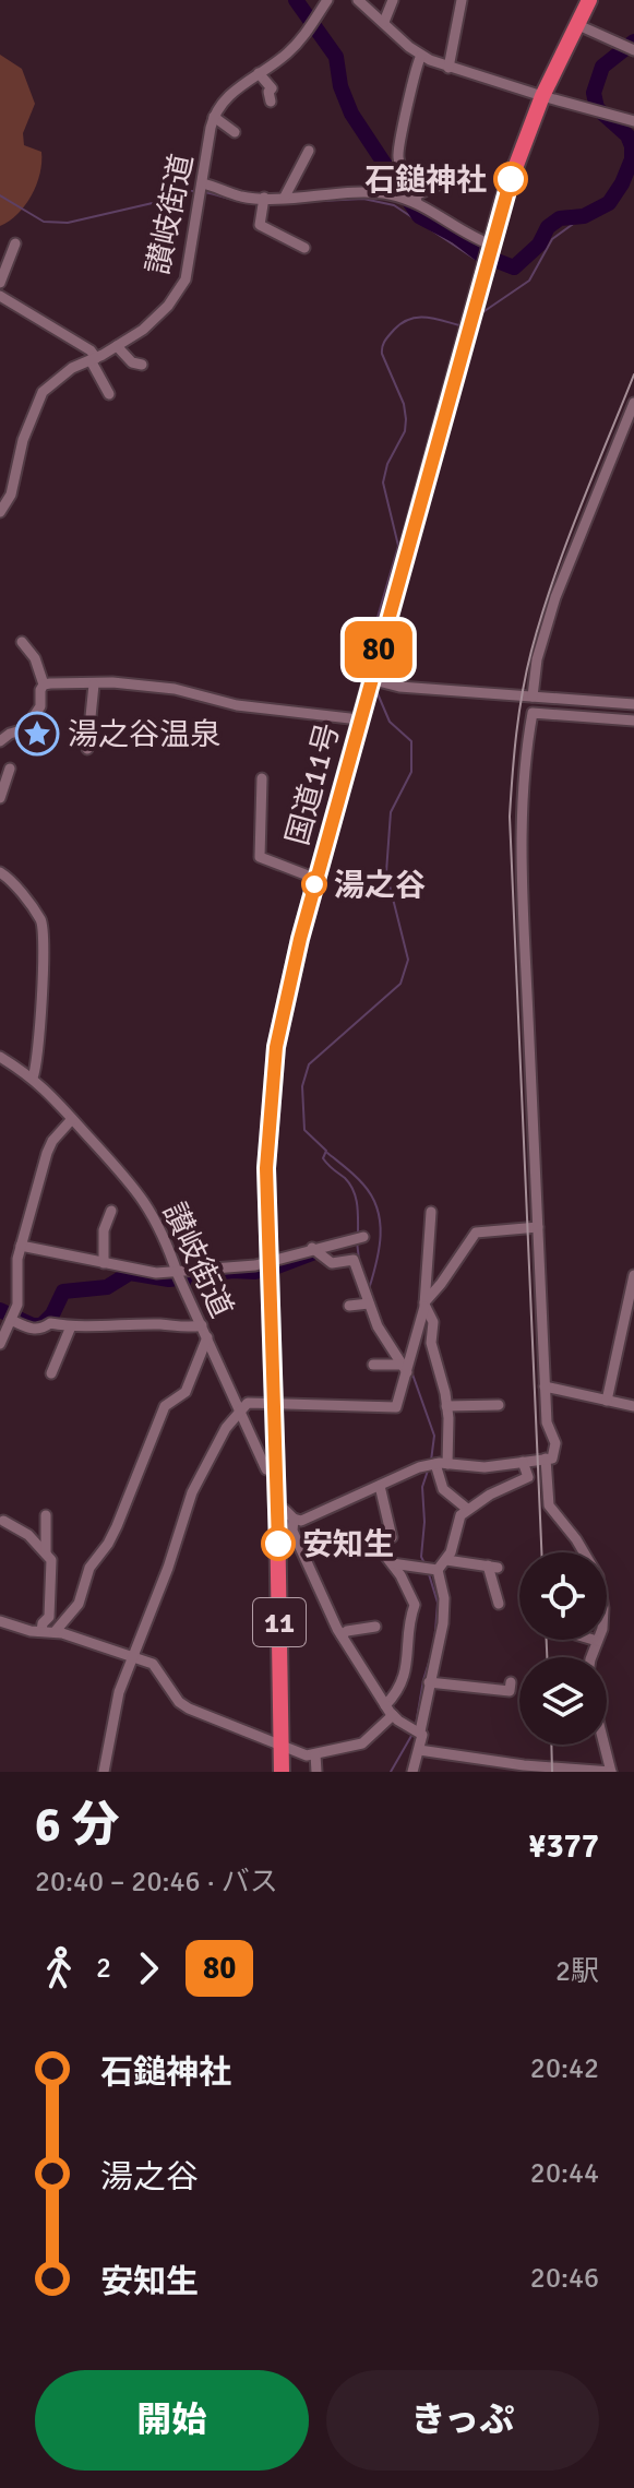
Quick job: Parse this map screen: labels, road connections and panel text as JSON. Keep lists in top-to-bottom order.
{
  "streets": {
    "highway": ["国道11号", "11"],
    "street": ["讃岐街道"]
  },
  "crossings": [
    ["讃岐街道", "国道11号"]
  ],
  "places": {
    "other": ["石鎚神社", "湯之谷", "安知生"],
    "place": ["湯之谷温泉"]
  },
  "lines": ["bus line 80"],
  "page": {
    "on_map": "80",
    "heading": ["6 分", "20:40 – 20:46 · バス", "¥377"],
    "legs": ["2", "80", "2駅"],
    "list": [
      {
        "name": "石鎚神社",
        "value": "20:42"
      },
      {
        "name": "湯之谷",
        "value": "20:44"
      },
      {
        "name": "安知生",
        "value": "20:46"
      }
    ],
    "buttons": ["開始", "きっぷ"]
  }
}
